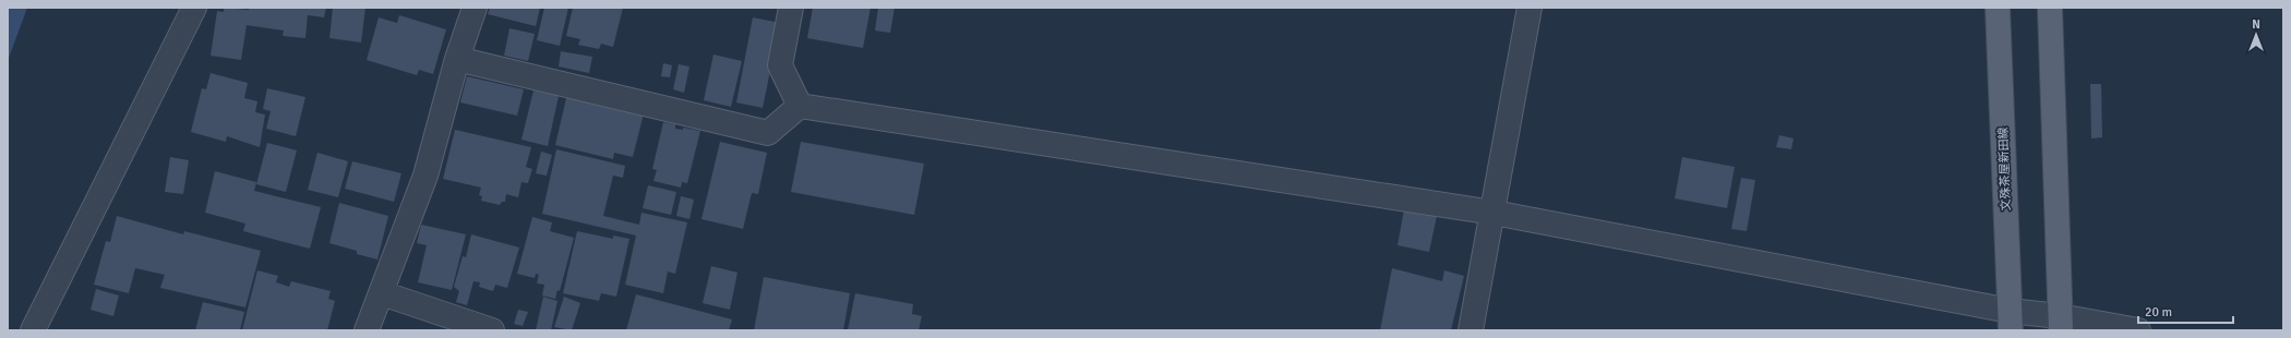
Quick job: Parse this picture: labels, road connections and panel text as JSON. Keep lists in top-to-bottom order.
{
  "streets": {
    "main road": ["文殊茶屋新田線"]
  },
  "scale_bar": "20 m",
  "north": "top"
}
